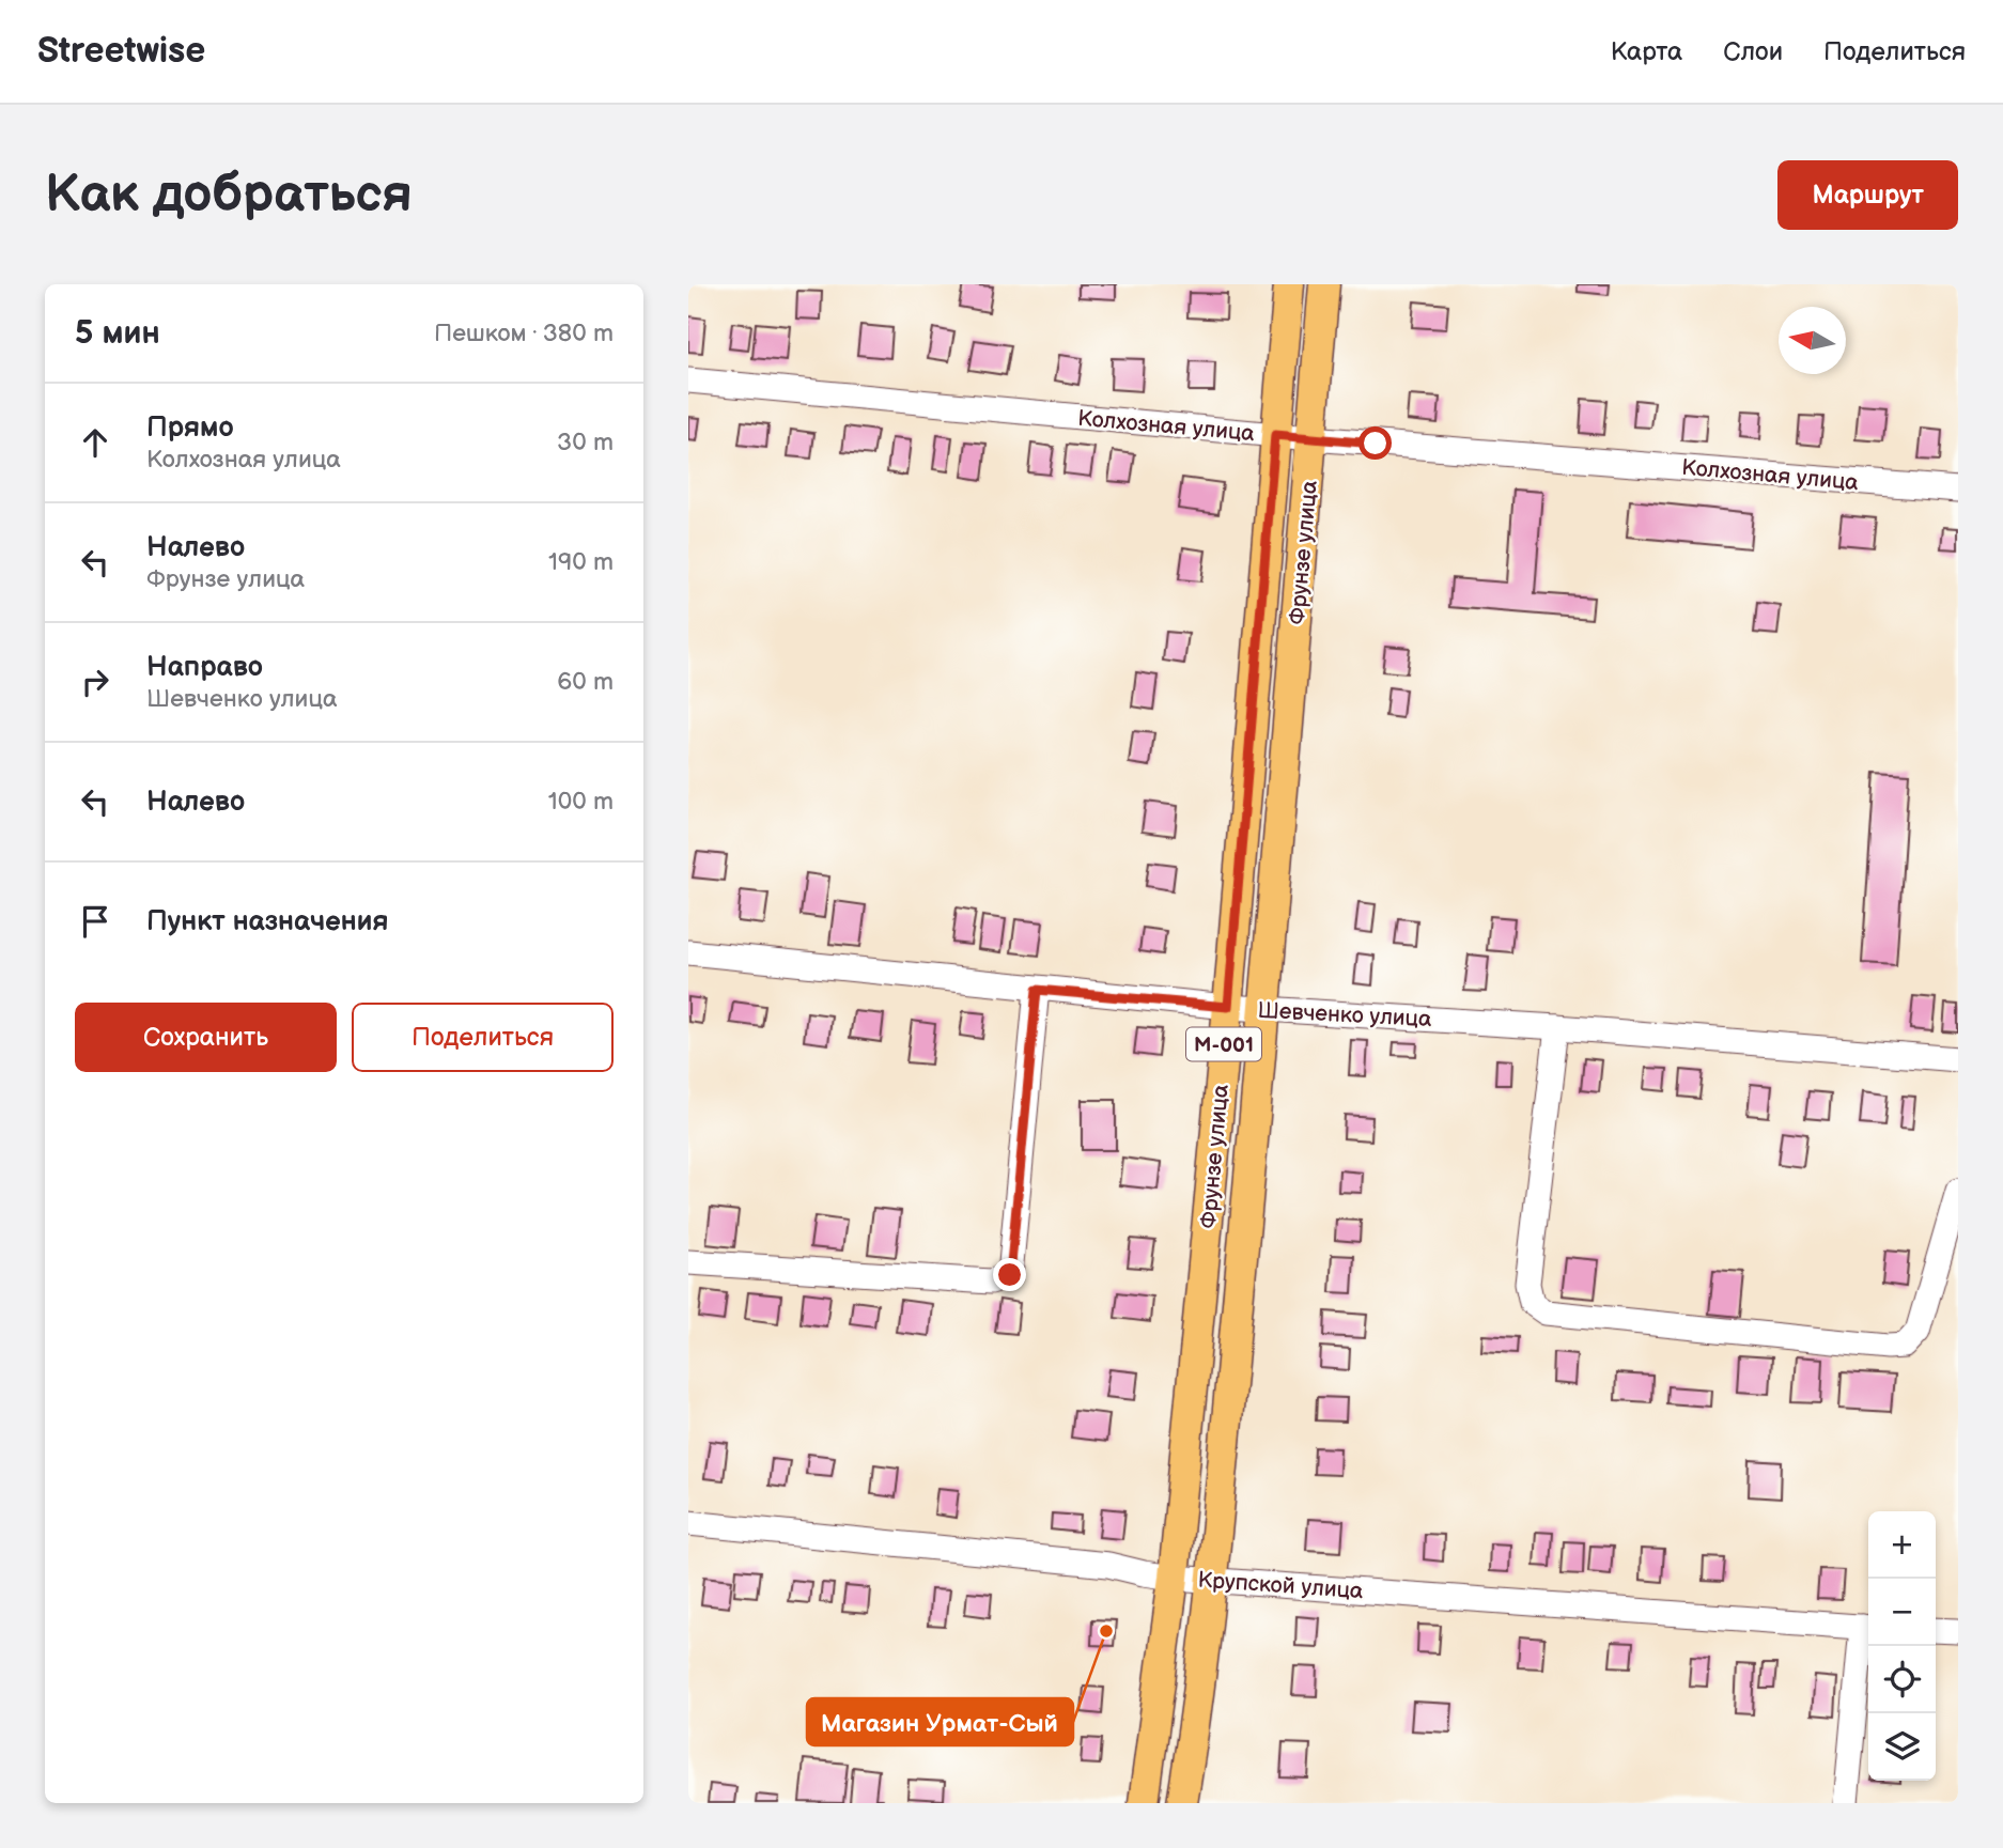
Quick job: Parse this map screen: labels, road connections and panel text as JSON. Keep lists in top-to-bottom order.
{
  "streets": {
    "main road": ["Фрунзе улица", "M-001"],
    "street": ["Колхозная улица", "Шевченко улица", "Крупской улица"]
  },
  "crossings": [
    ["Колхозная улица", "Фрунзе улица"],
    ["Фрунзе улица", "Шевченко улица"],
    ["Фрунзе улица", "Крупской улица"]
  ],
  "places": ["Магазин Урмат-Сый"],
  "north": "left",
  "page": {
    "header": "Streetwise",
    "nav": ["Карта", "Слои", "Поделиться"],
    "buttons": [
      "Маршрут",
      ["Сохранить", "Поделиться"]
    ],
    "title": "Как добраться",
    "heading": ["5 мин", "Пешком · 380 m"],
    "list": [
      ["Прямо", "Колхозная улица", "30 m"],
      ["Налево", "Фрунзе улица", "190 m"],
      ["Направо", "Шевченко улица", "60 m"],
      ["Налево", "100 m"],
      "Пункт назначения"
    ],
    "map_buttons": ["+", "−"]
  }
}
